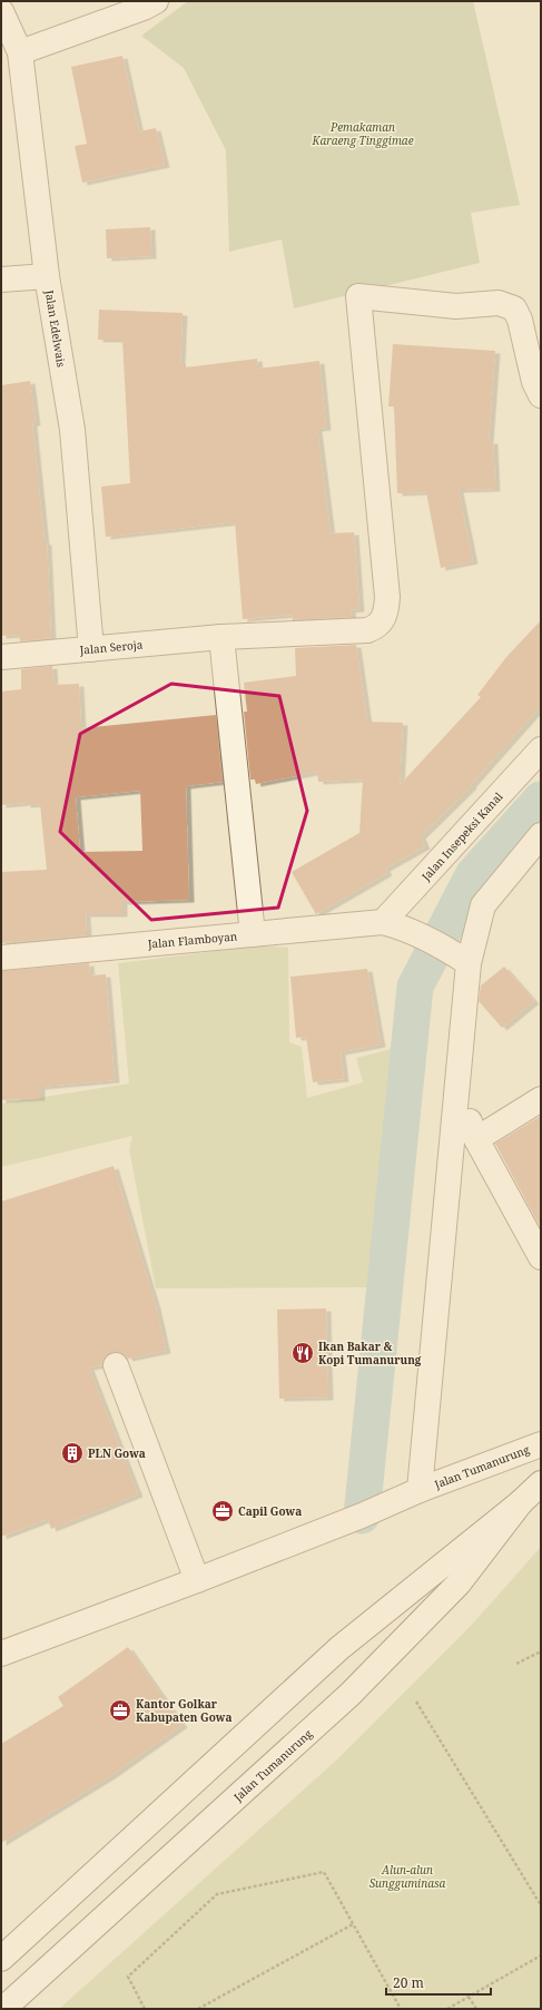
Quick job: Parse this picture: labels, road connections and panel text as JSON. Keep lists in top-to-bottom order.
{
  "streets": {
    "street": [
      "Jalan Edelwais",
      "Jalan Seroja",
      "Jalan Insepeksi Kanal",
      "Jalan Flamboyan",
      "Jalan Tumanurung"
    ]
  },
  "crossings": [
    ["Jalan Edelwais", "Jalan Seroja"],
    ["Jalan Insepeksi Kanal", "Jalan Flamboyan"]
  ],
  "parks": ["Pemakaman Karaeng Tinggimae", "Alun-alun Sungguminasa"],
  "places": {
    "restaurant": ["Ikan Bakar & Kopi Tumanurung"],
    "building": ["PLN Gowa"],
    "office": ["Capil Gowa", "Kantor Golkar Kabupaten Gowa"]
  },
  "scale_bar": "20 m"
}
